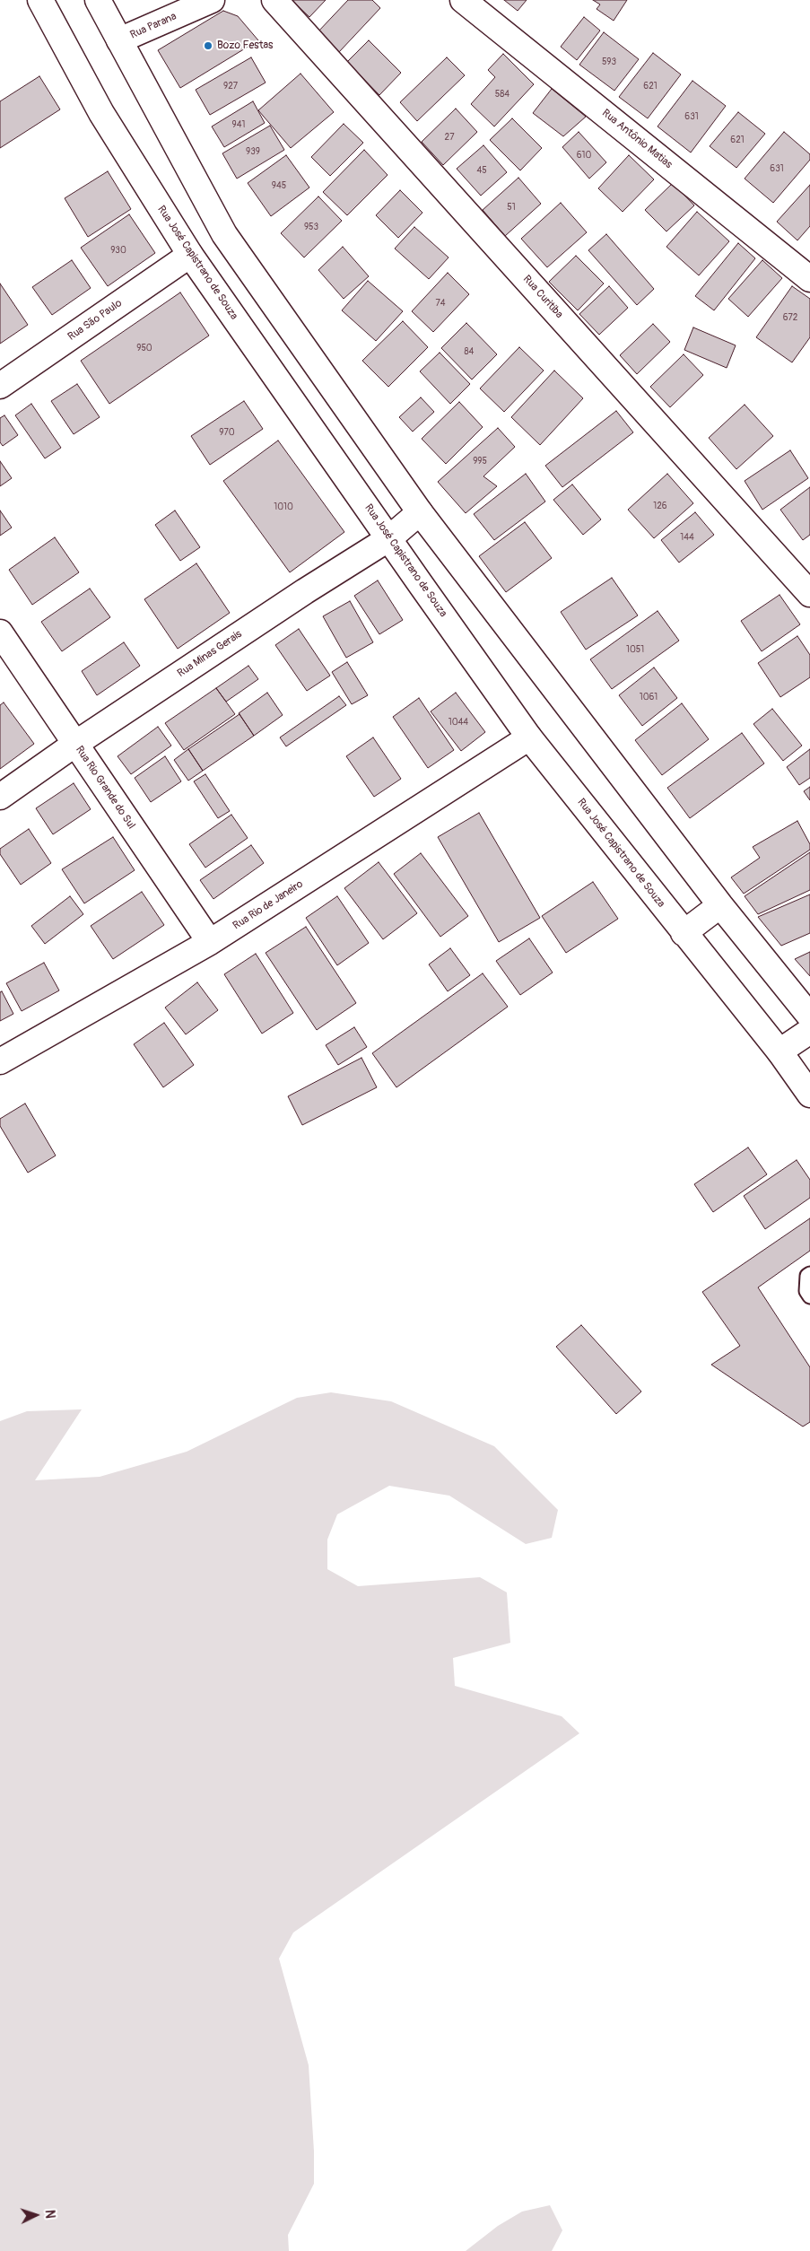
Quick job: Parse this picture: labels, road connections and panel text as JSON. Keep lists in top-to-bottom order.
{
  "streets": {
    "street": [
      "Rua Parana",
      "Rua Antônio Matias",
      "Rua José Capistrano de Souza",
      "Rua Curitiba",
      "Rua São Paulo",
      "Rua Minas Gerais",
      "Rua Rio Grande do Sul",
      "Rua Rio de Janeiro"
    ]
  },
  "crossings": [
    ["Rua José Capistrano de Souza", "Rua São Paulo"],
    ["Rua José Capistrano de Souza", "Rua Minas Gerais"],
    ["Rua José Capistrano de Souza", "Rua Rio de Janeiro"],
    ["Rua Minas Gerais", "Rua Rio Grande do Sul"],
    ["Rua Rio Grande do Sul", "Rua Rio de Janeiro"]
  ],
  "places": ["Bozo Festas"],
  "house_numbers": [
    "593",
    "927",
    "621",
    "584",
    "631",
    "941",
    "27",
    "621",
    "939",
    "610",
    "631",
    "45",
    "945",
    "51",
    "953",
    "930",
    "74",
    "672",
    "950",
    "84",
    "970",
    "995",
    "126",
    "1010",
    "144",
    "1051",
    "1061",
    "1044"
  ],
  "north": "right"
}
